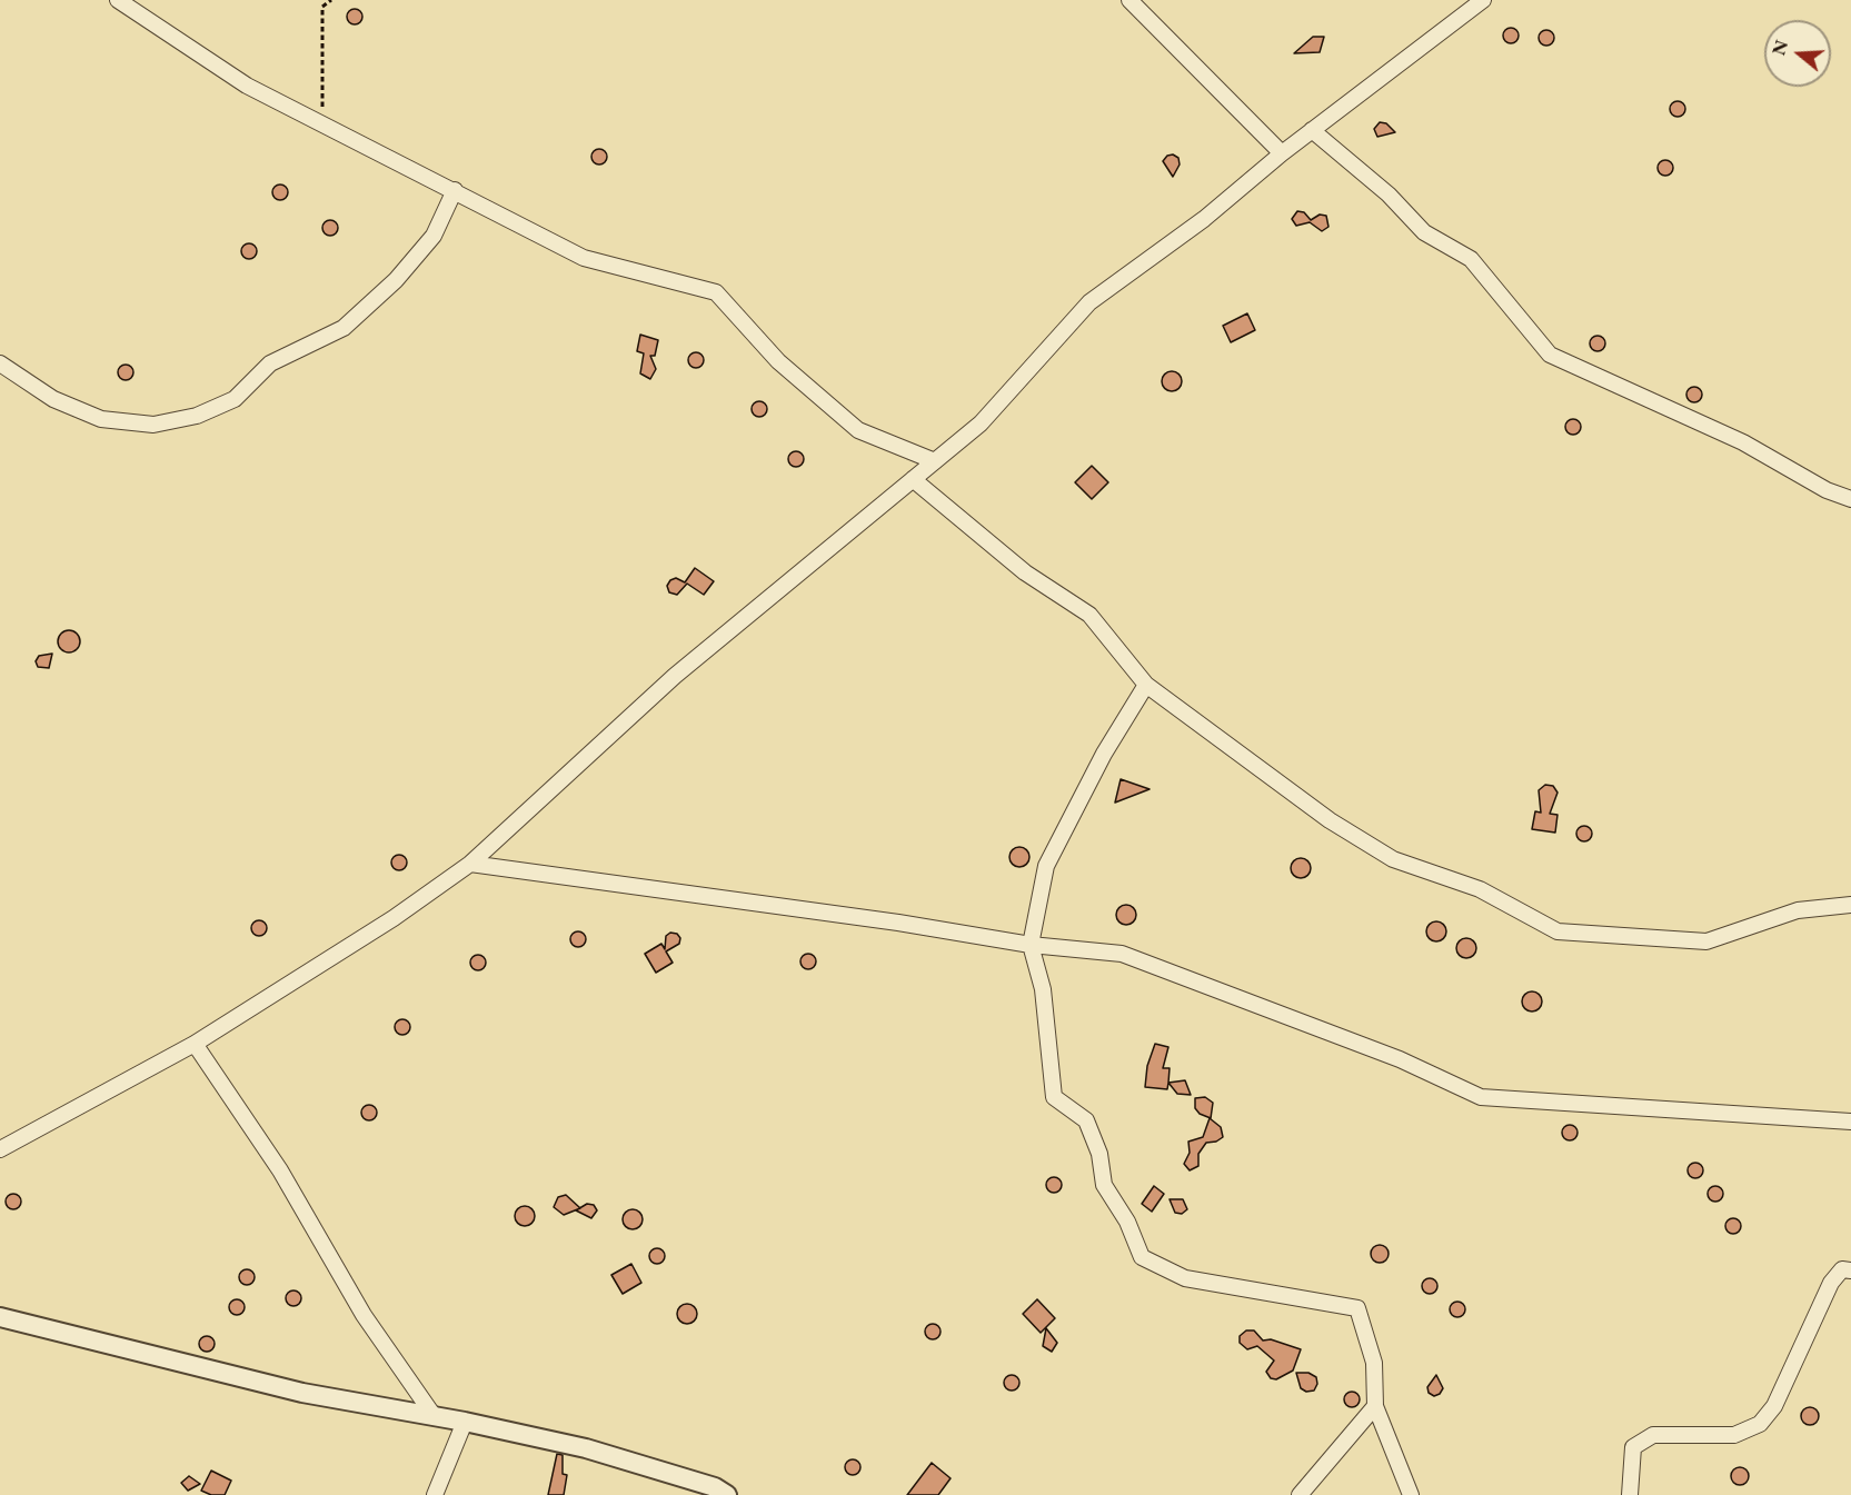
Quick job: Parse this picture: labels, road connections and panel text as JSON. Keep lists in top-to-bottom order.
{
  "north": "left"
}
